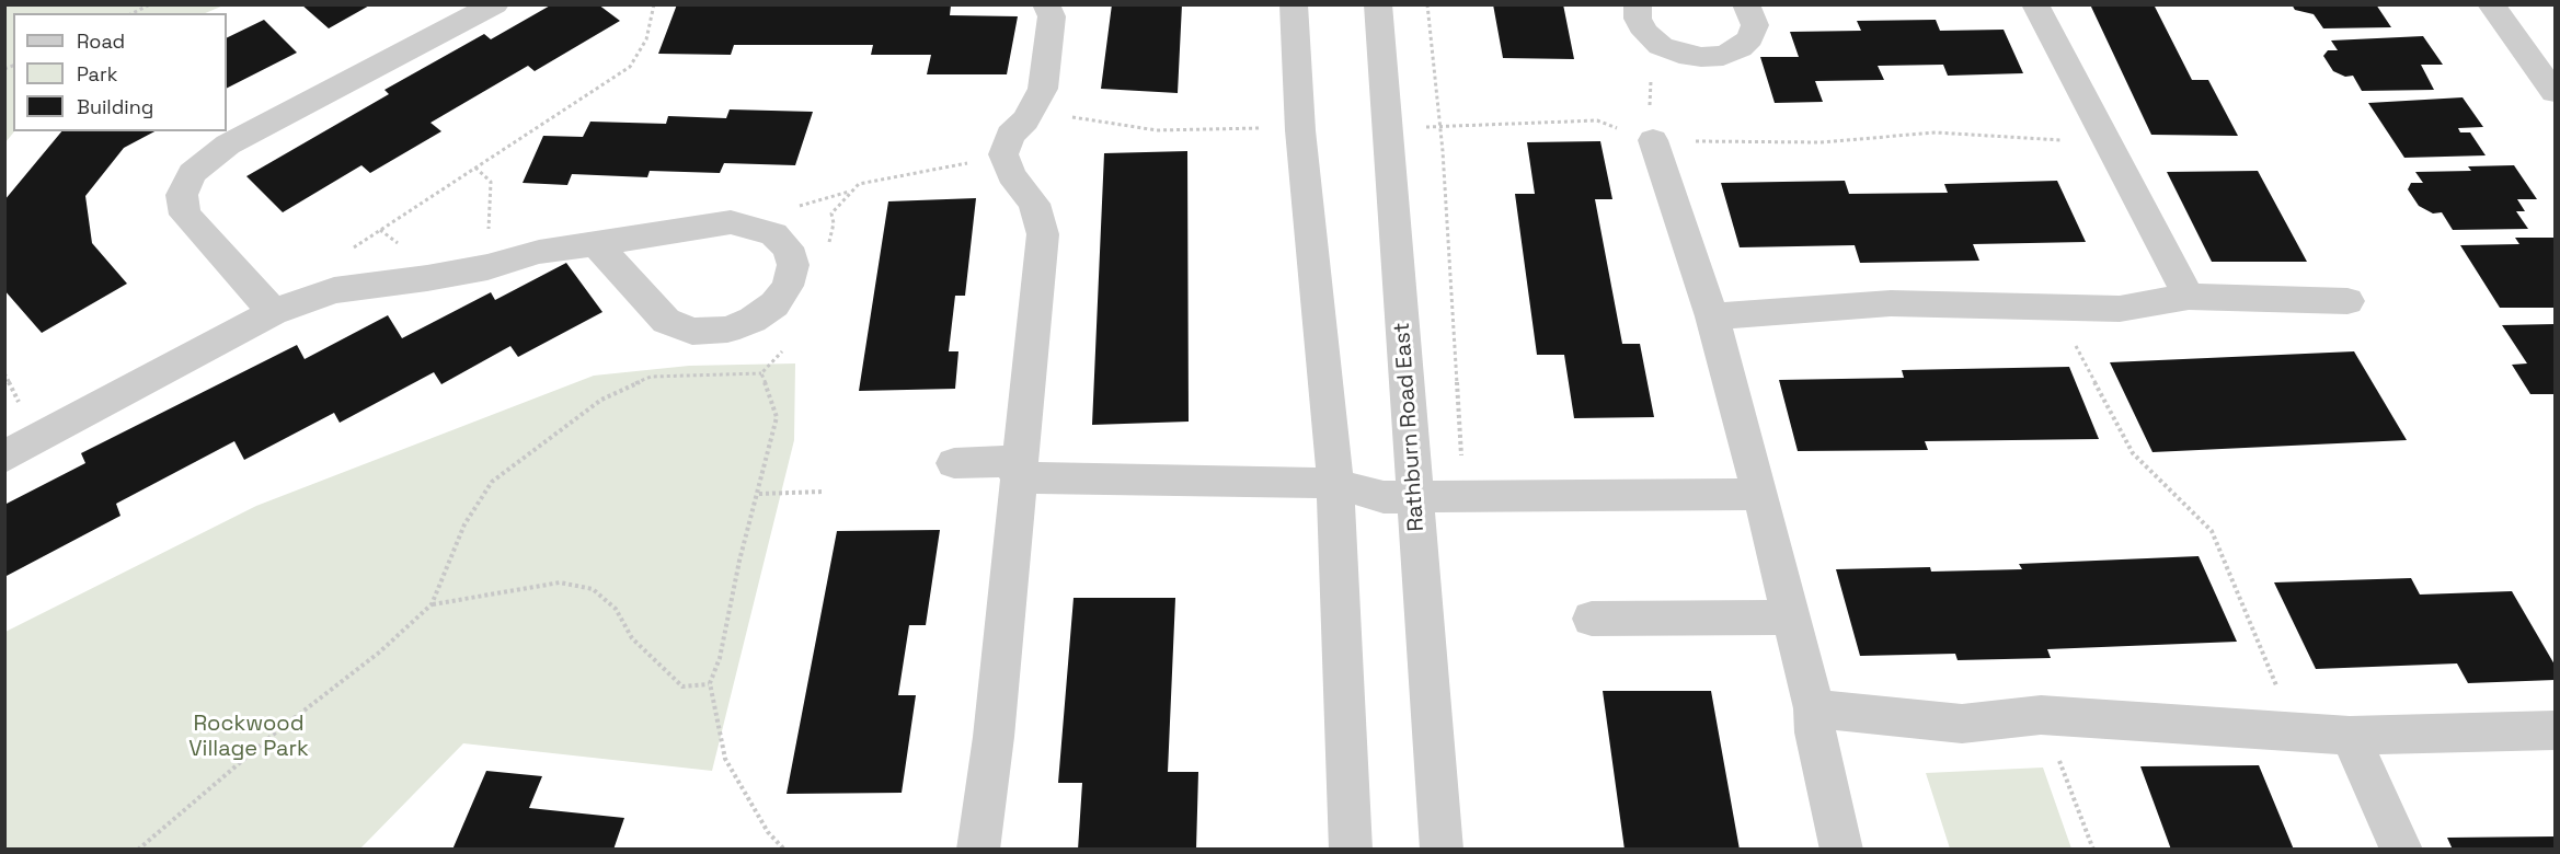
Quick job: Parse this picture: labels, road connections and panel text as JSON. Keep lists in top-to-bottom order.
{
  "streets": {
    "street": ["Rathburn Road East"]
  },
  "parks": ["Rockwood Village Park"],
  "legend": ["Road", "Park", "Building"]
}
